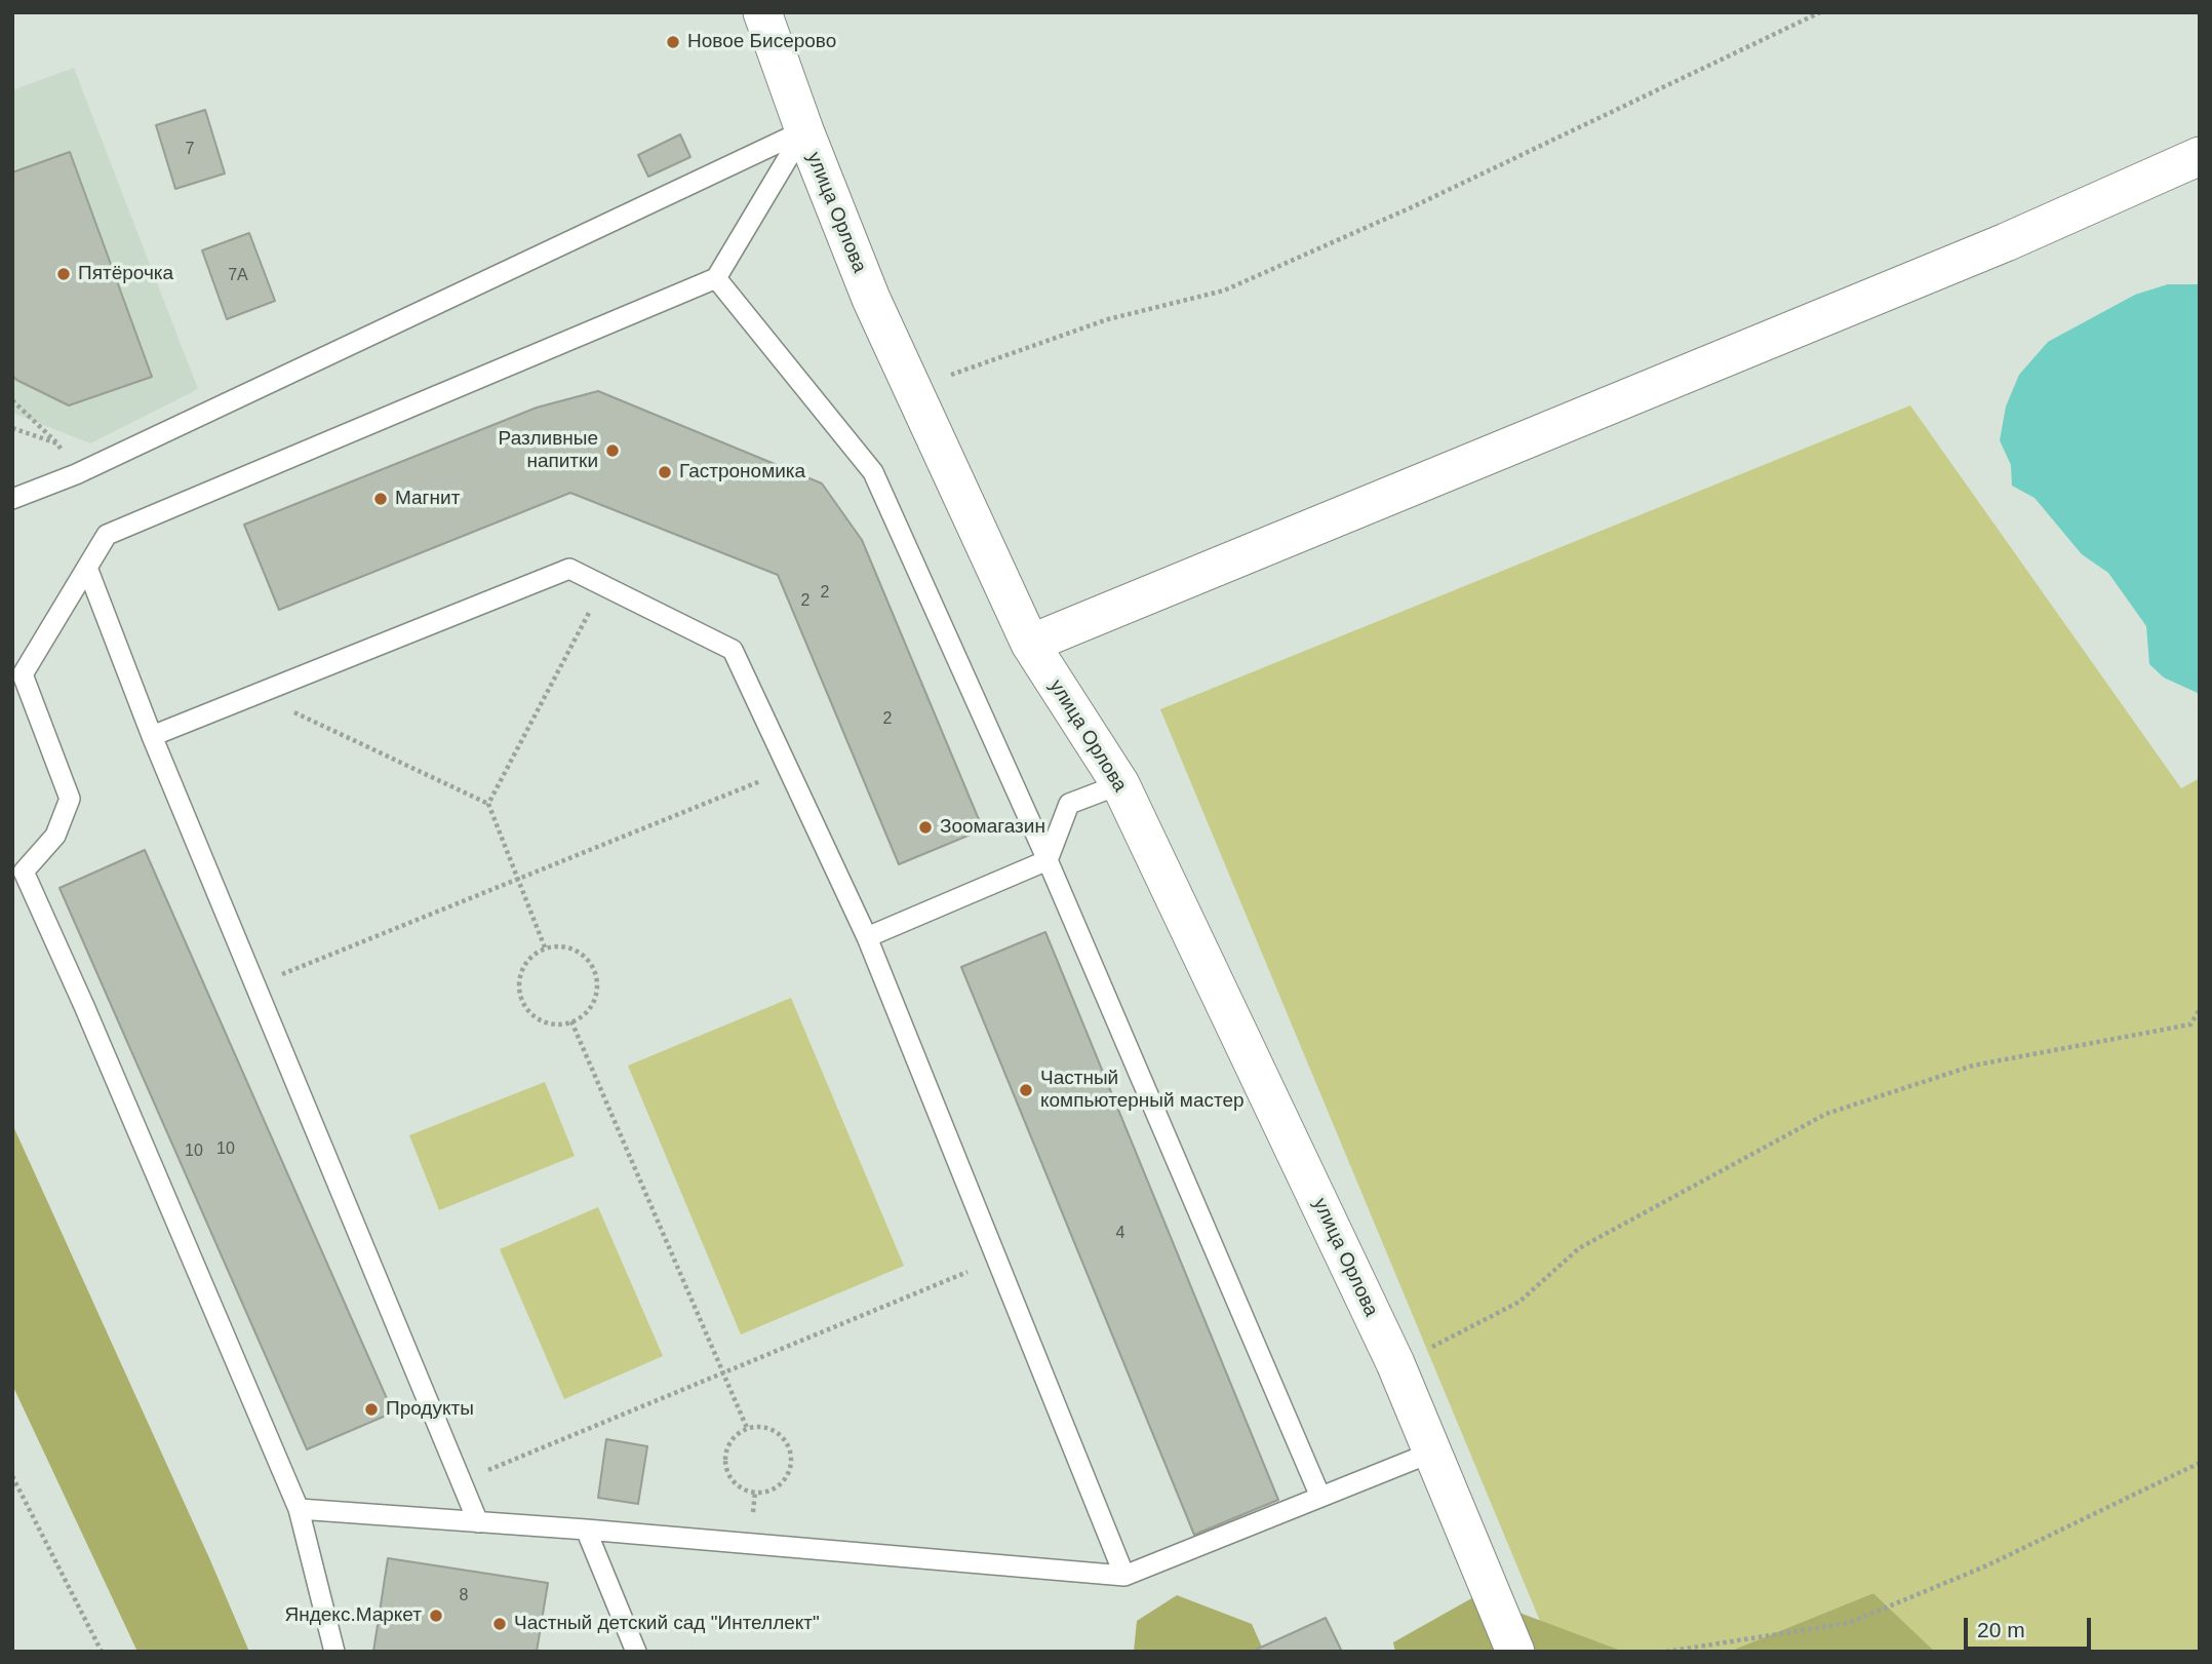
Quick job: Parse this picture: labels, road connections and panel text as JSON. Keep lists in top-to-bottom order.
{
  "streets": {
    "street": ["улица Орлова"]
  },
  "places": [
    "Новое Бисерово",
    "Пятёрочка",
    "Разливные напитки",
    "Гастрономика",
    "Магнит",
    "Зоомагазин",
    "Частный компьютерный мастер",
    "Продукты",
    "Яндекс.Маркет",
    "Частный детский сад \"Интеллект\""
  ],
  "house_numbers": [
    "7",
    "7А",
    "2",
    "2",
    "2",
    "10",
    "10",
    "4",
    "8"
  ],
  "scale_bar": "20 m"
}
